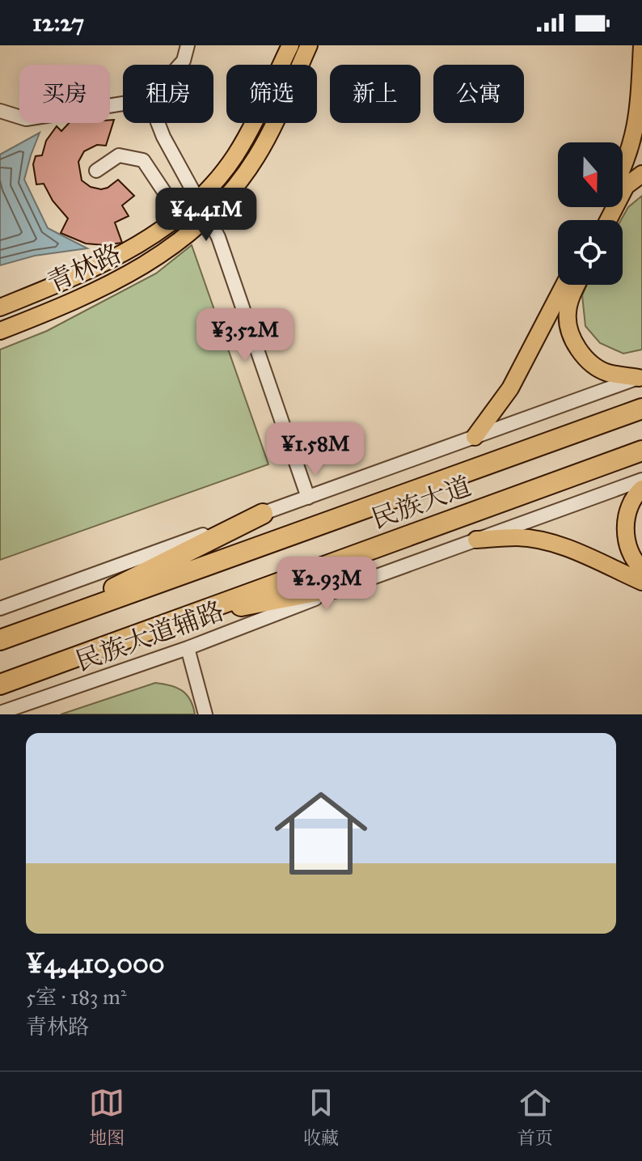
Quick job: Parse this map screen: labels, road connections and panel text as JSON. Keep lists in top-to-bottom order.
{
  "streets": {
    "highway": ["民族大道"],
    "main road": ["青林路"],
    "street": ["民族大道辅路"]
  },
  "north": "bottom",
  "page": {
    "status": "12:27",
    "chip": [
      "买房",
      "租房",
      "筛选",
      "新上",
      "公寓"
    ],
    "price": [
      "¥4.41M",
      "¥3.52M",
      "¥1.58M",
      "¥2.93M"
    ],
    "list": [
      {
        "name": "¥4,410,000",
        "note": "5室 · 183 m² · 青林路"
      }
    ],
    "tabs": ["地图", "收藏", "首页"]
  }
}
